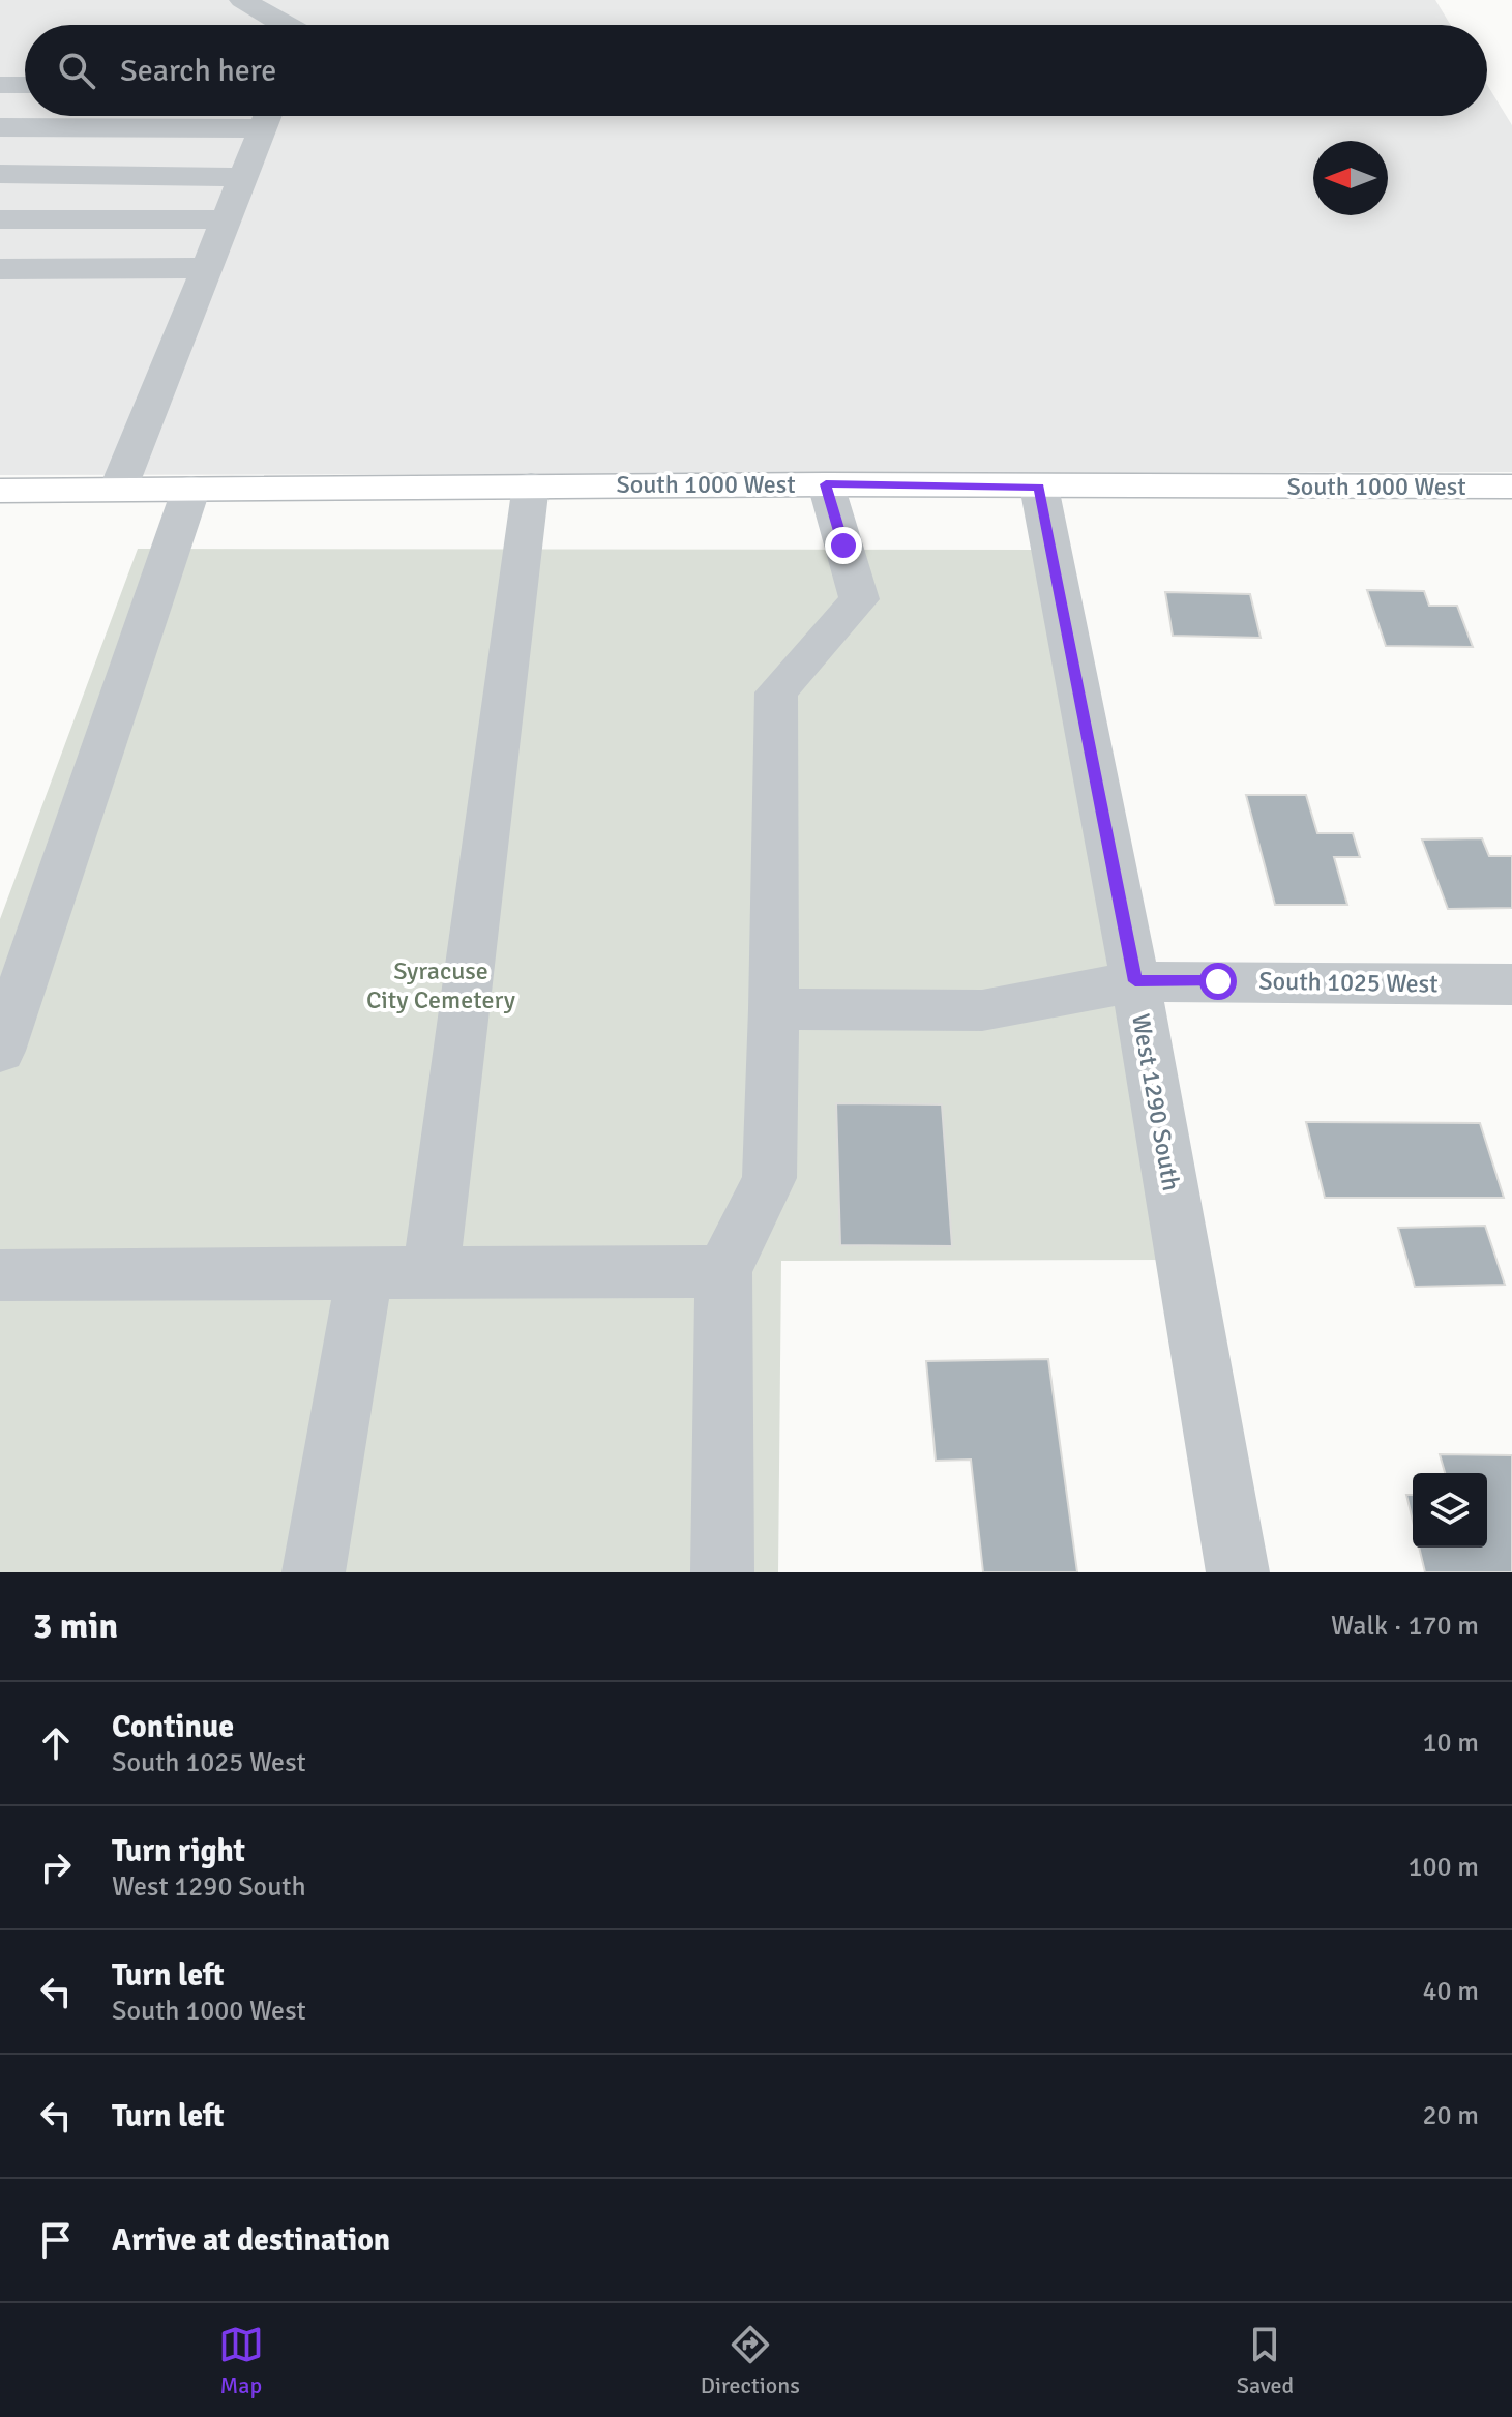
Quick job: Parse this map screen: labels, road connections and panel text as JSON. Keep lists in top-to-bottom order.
{
  "streets": {
    "main road": ["South 1000 West"],
    "street": ["South 1025 West", "West 1290 South"]
  },
  "crossings": [
    ["South 1000 West", "West 1290 South"],
    ["South 1025 West", "West 1290 South"]
  ],
  "parks": ["Syracuse City Cemetery"],
  "north": "left",
  "page": {
    "search": "Search here",
    "heading": ["3 min", "Walk · 170 m"],
    "list": [
      ["Continue", "South 1025 West", "10 m"],
      ["Turn right", "West 1290 South", "100 m"],
      ["Turn left", "South 1000 West", "40 m"],
      ["Turn left", "20 m"],
      "Arrive at destination"
    ],
    "nav": ["Map", "Directions", "Saved"]
  }
}
